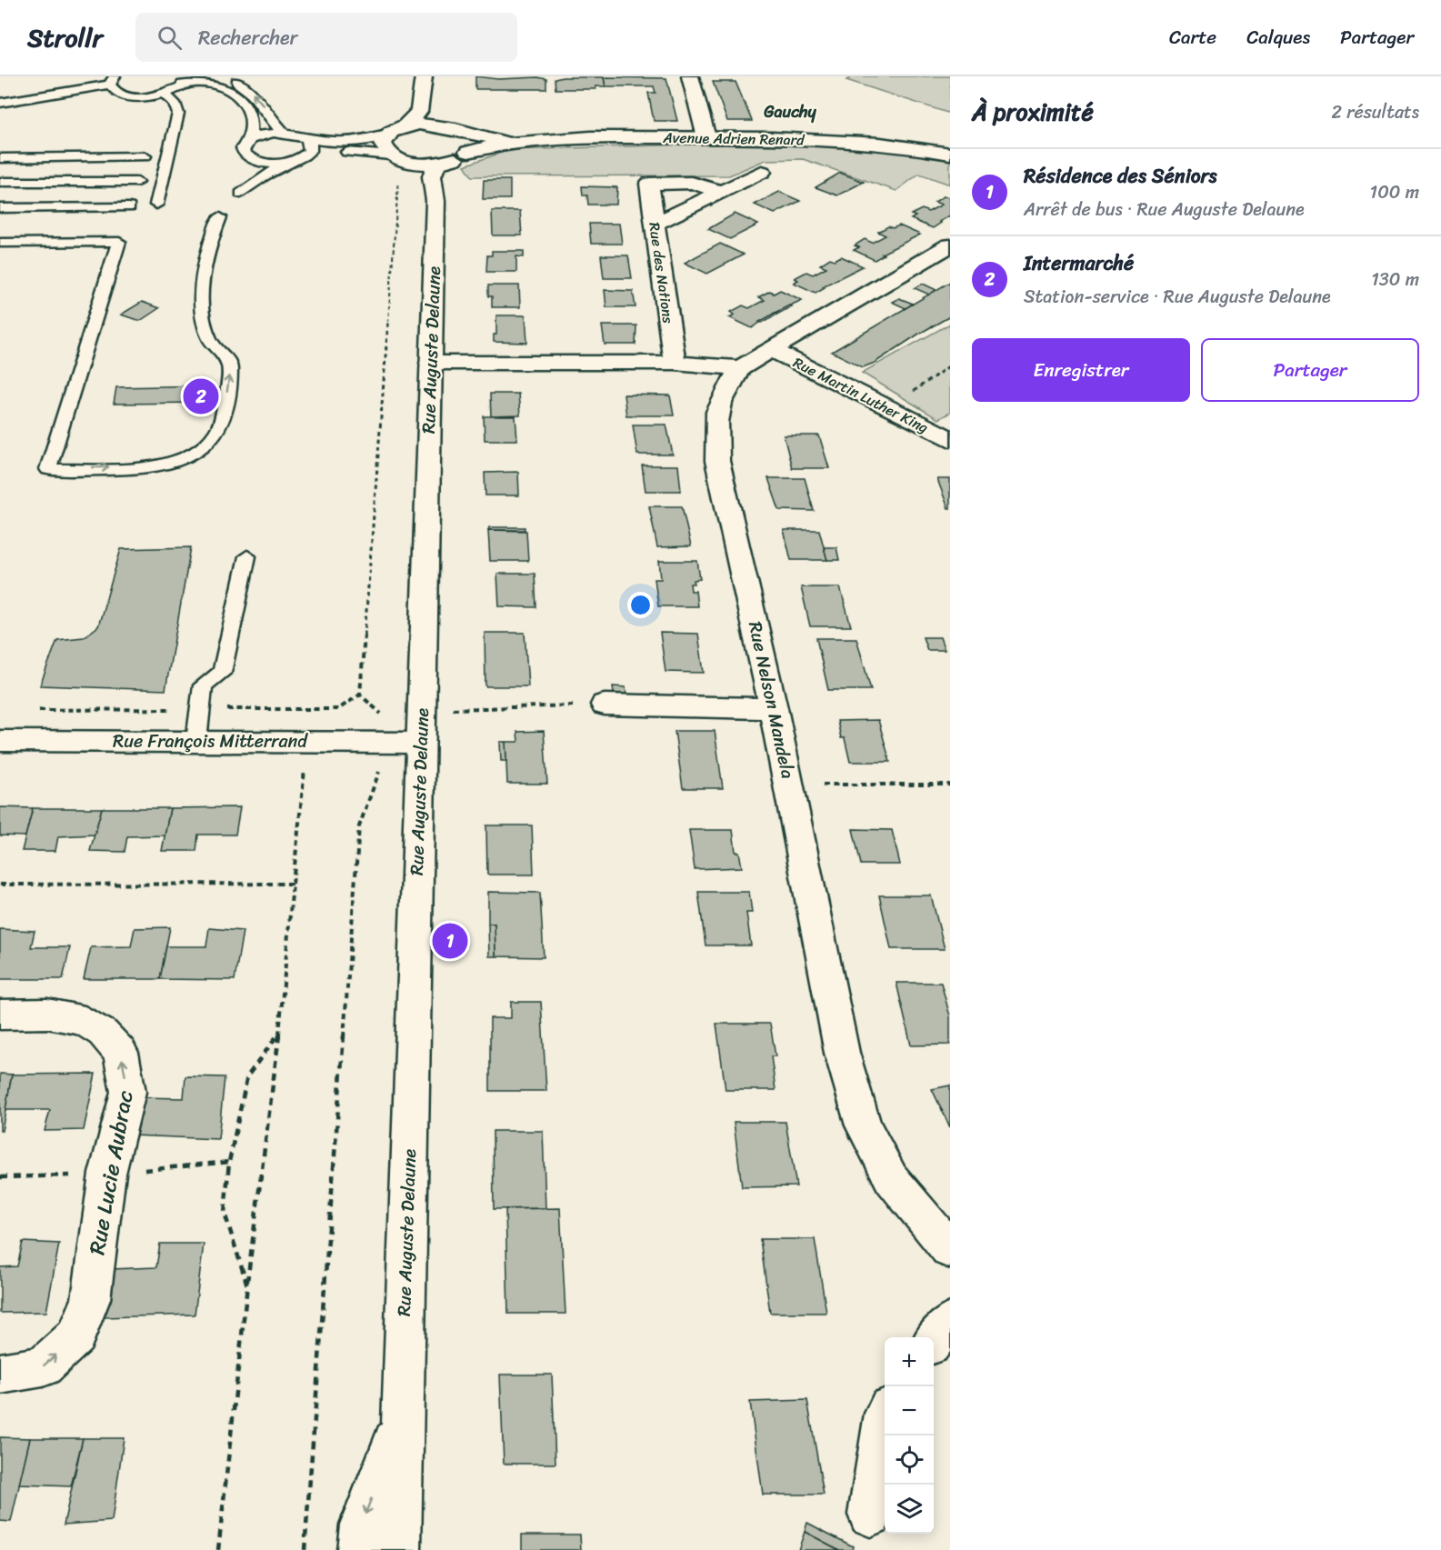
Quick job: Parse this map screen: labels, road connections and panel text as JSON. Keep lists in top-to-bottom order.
{
  "streets": {
    "street": [
      "Avenue Adrien Renard",
      "Rue des Nations",
      "Rue Auguste Delaune",
      "Rue Martin Luther King",
      "Rue Nelson Mandela",
      "Rue François Mitterrand",
      "Rue Lucie Aubrac"
    ]
  },
  "crossings": [
    ["Avenue Adrien Renard", "Rue Auguste Delaune"],
    ["Rue Auguste Delaune", "Rue François Mitterrand"],
    ["Rue Martin Luther King", "Rue Nelson Mandela"]
  ],
  "districts": ["Gauchy"],
  "page": {
    "header": "Strollr",
    "search": "Rechercher",
    "nav": ["Carte", "Calques", "Partager"],
    "heading": ["À proximité", "2 résultats"],
    "list": [
      {
        "mark": "1",
        "name": "Résidence des Séniors",
        "note": "Arrêt de bus · Rue Auguste Delaune",
        "value": "100 m"
      },
      {
        "mark": "2",
        "name": "Intermarché",
        "note": "Station-service · Rue Auguste Delaune",
        "value": "130 m"
      }
    ],
    "buttons": ["Enregistrer", "Partager"],
    "pins": ["2", "1"],
    "map_buttons": ["+", "−"]
  }
}
